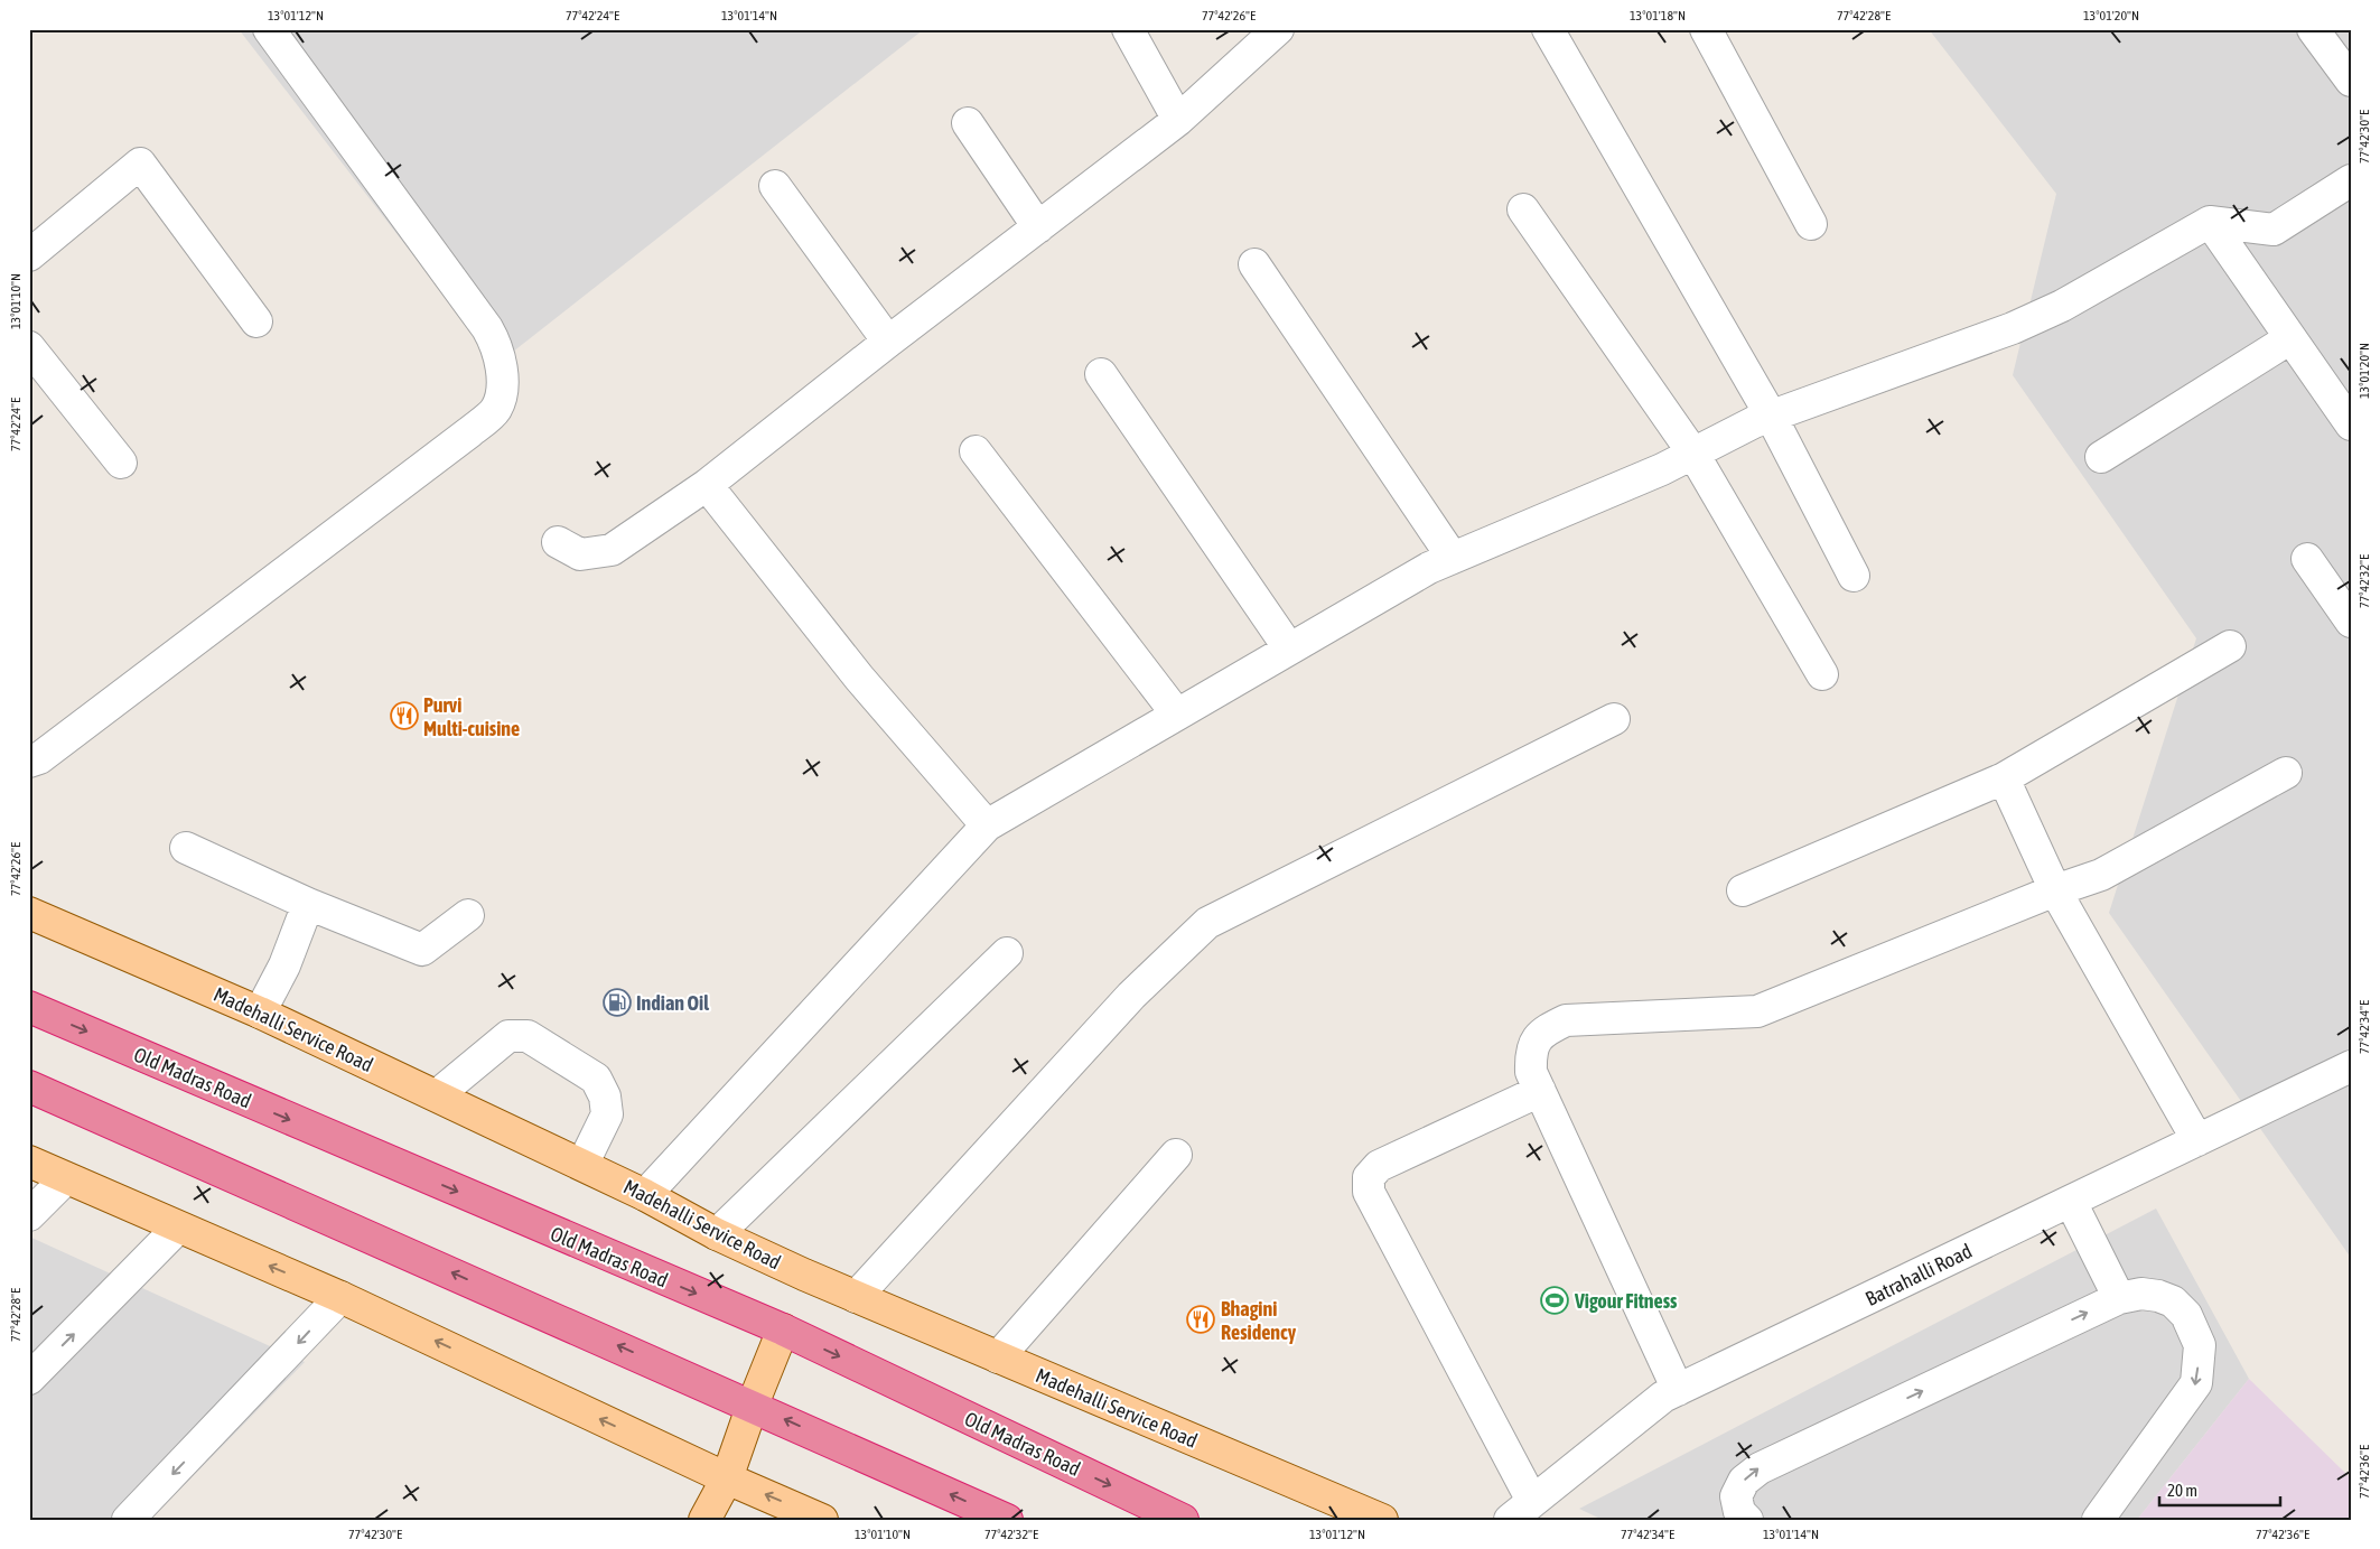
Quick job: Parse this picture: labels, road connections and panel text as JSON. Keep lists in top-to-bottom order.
{
  "streets": {
    "highway": ["Old Madras Road"],
    "main road": ["Madehalli Service Road"],
    "street": ["Batrahalli Road"]
  },
  "places": {
    "restaurant": ["Purvi Multi-cuisine", "Bhagini Residency"],
    "fuel station": ["Indian Oil"],
    "sports": ["Vigour Fitness"]
  },
  "scale_bar": "20 m",
  "coordinates": [
    "13°01'12\"N",
    "77°42'24\"E",
    "13°01'14\"N",
    "77°42'26\"E",
    "13°01'18\"N",
    "77°42'28\"E",
    "13°01'20\"N",
    "77°42'30\"E",
    "13°01'10\"N",
    "77°42'32\"E",
    "77°42'34\"E",
    "77°42'36\"E"
  ]
}
